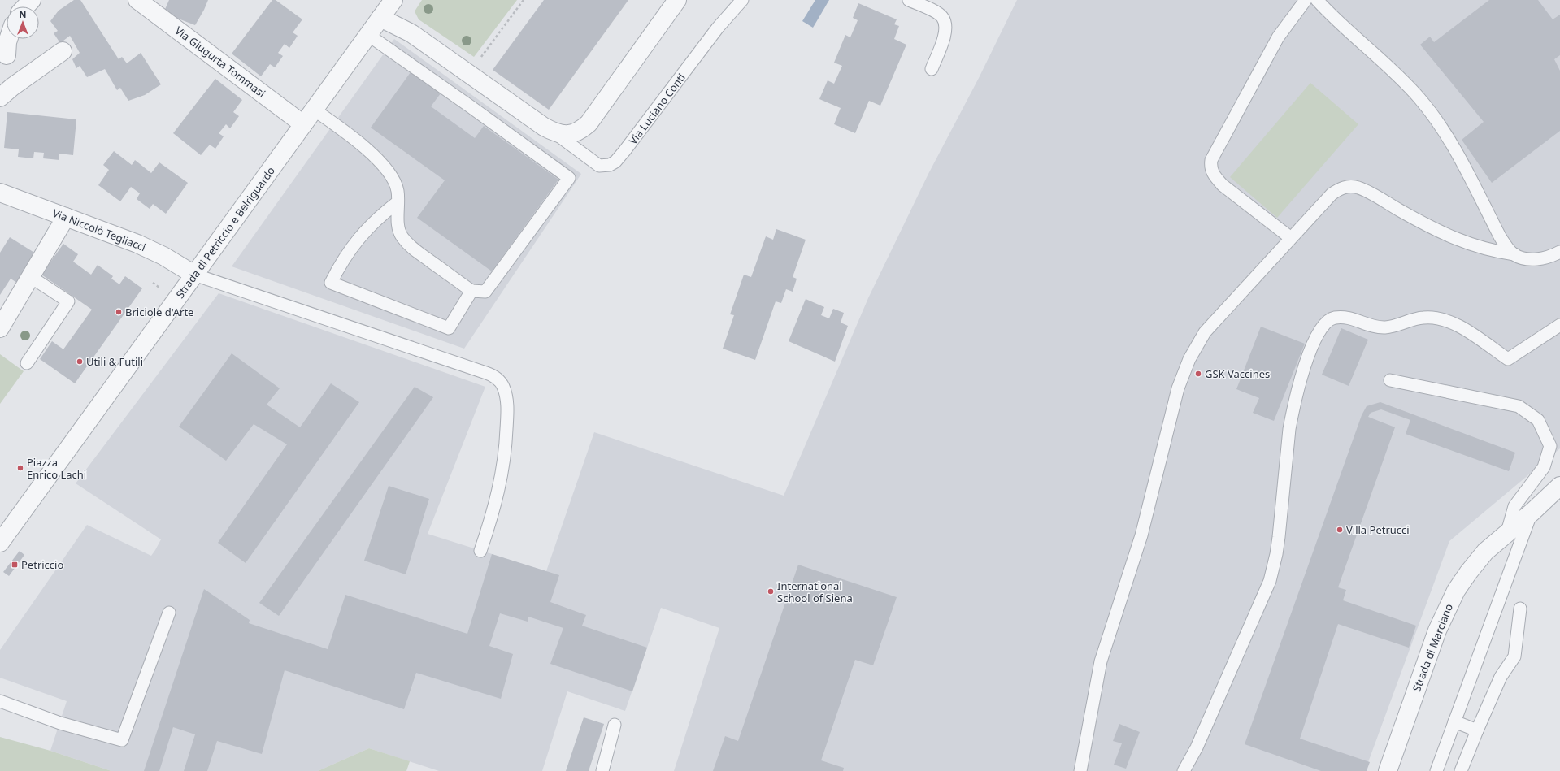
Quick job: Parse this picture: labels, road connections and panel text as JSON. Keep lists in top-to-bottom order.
{
  "streets": {
    "street": [
      "Via Giugurta Tommasi",
      "Via Luciano Conti",
      "Via Niccolò Tegliacci",
      "Strada di Petriccio e Belriguardo",
      "Strada di Marciano"
    ]
  },
  "crossings": [
    ["Via Giugurta Tommasi", "Strada di Petriccio e Belriguardo"],
    ["Via Luciano Conti", "Strada di Petriccio e Belriguardo"],
    ["Via Niccolò Tegliacci", "Strada di Petriccio e Belriguardo"]
  ],
  "places": {
    "other": [
      "Briciole d'Arte",
      "Utili & Futili",
      "GSK Vaccines",
      "Piazza Enrico Lachi",
      "Villa Petrucci",
      "International School of Siena"
    ],
    "transit": ["Petriccio"]
  },
  "north": "top"
}
